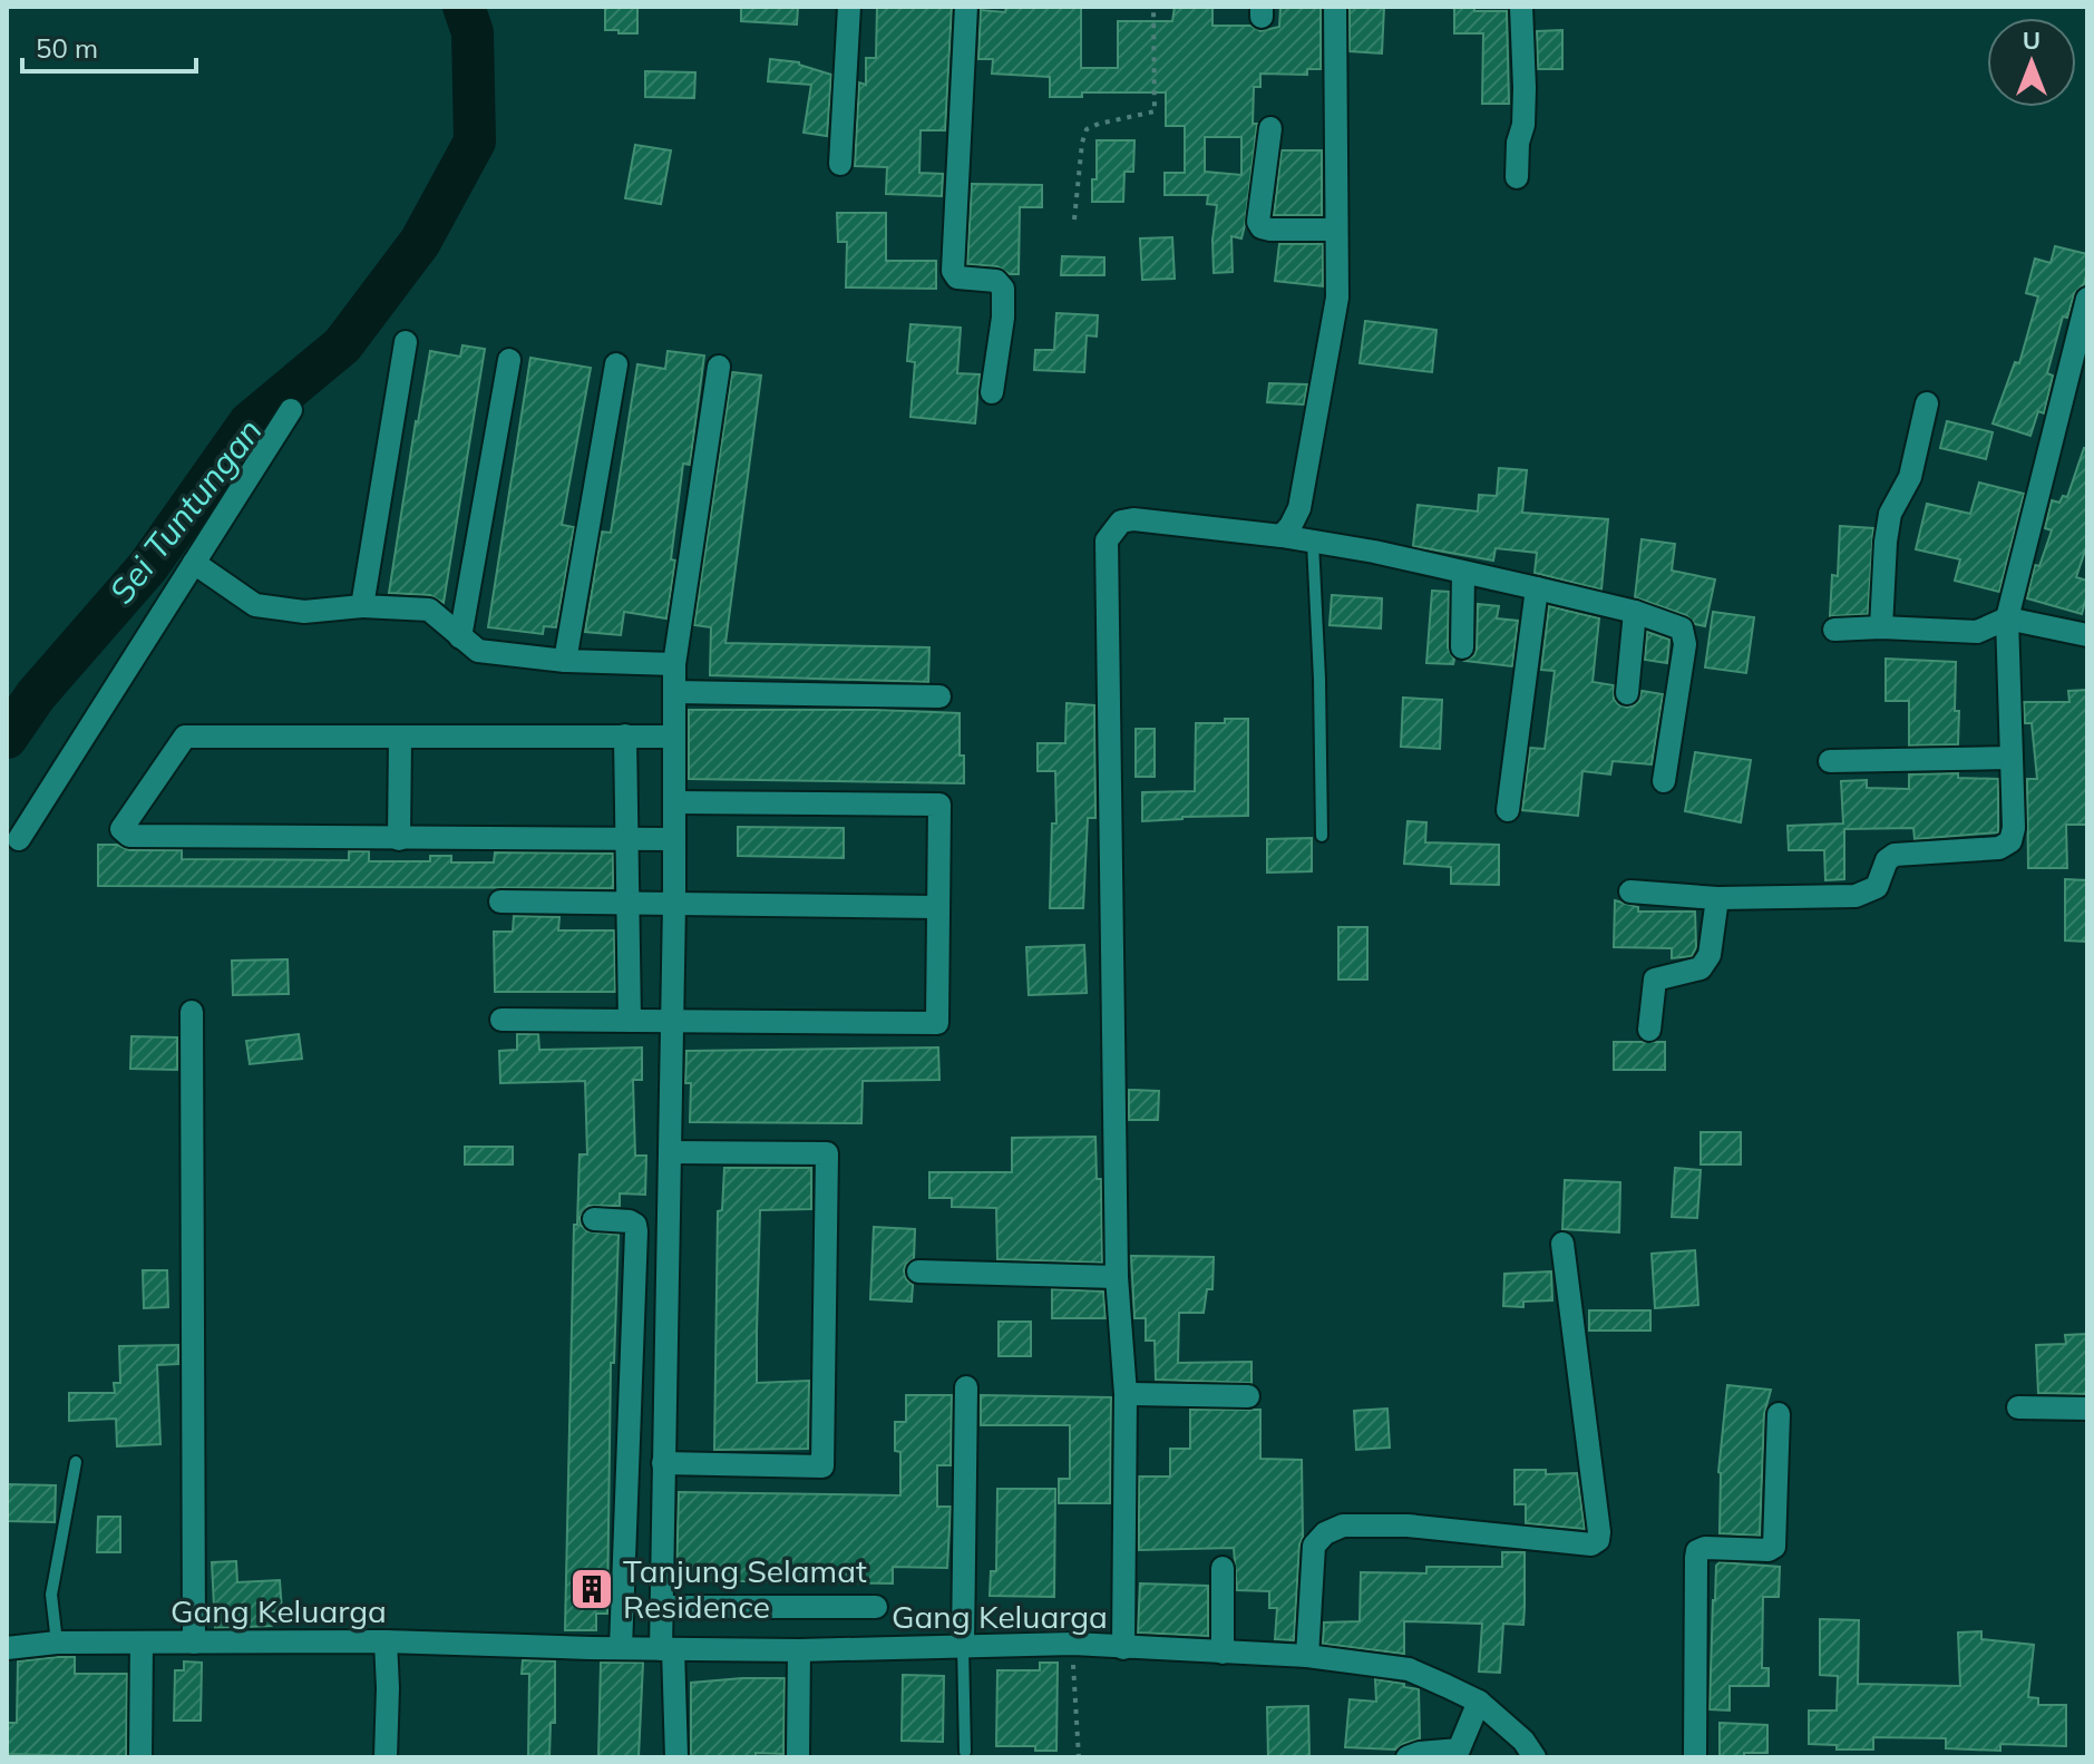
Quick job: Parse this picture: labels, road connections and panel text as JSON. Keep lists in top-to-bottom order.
{
  "streets": {
    "street": ["Gang Keluarga"]
  },
  "water": ["Sei Tuntungan"],
  "places": {
    "building": ["Tanjung Selamat Residence"]
  },
  "scale_bar": "50 m",
  "north": "top"
}
